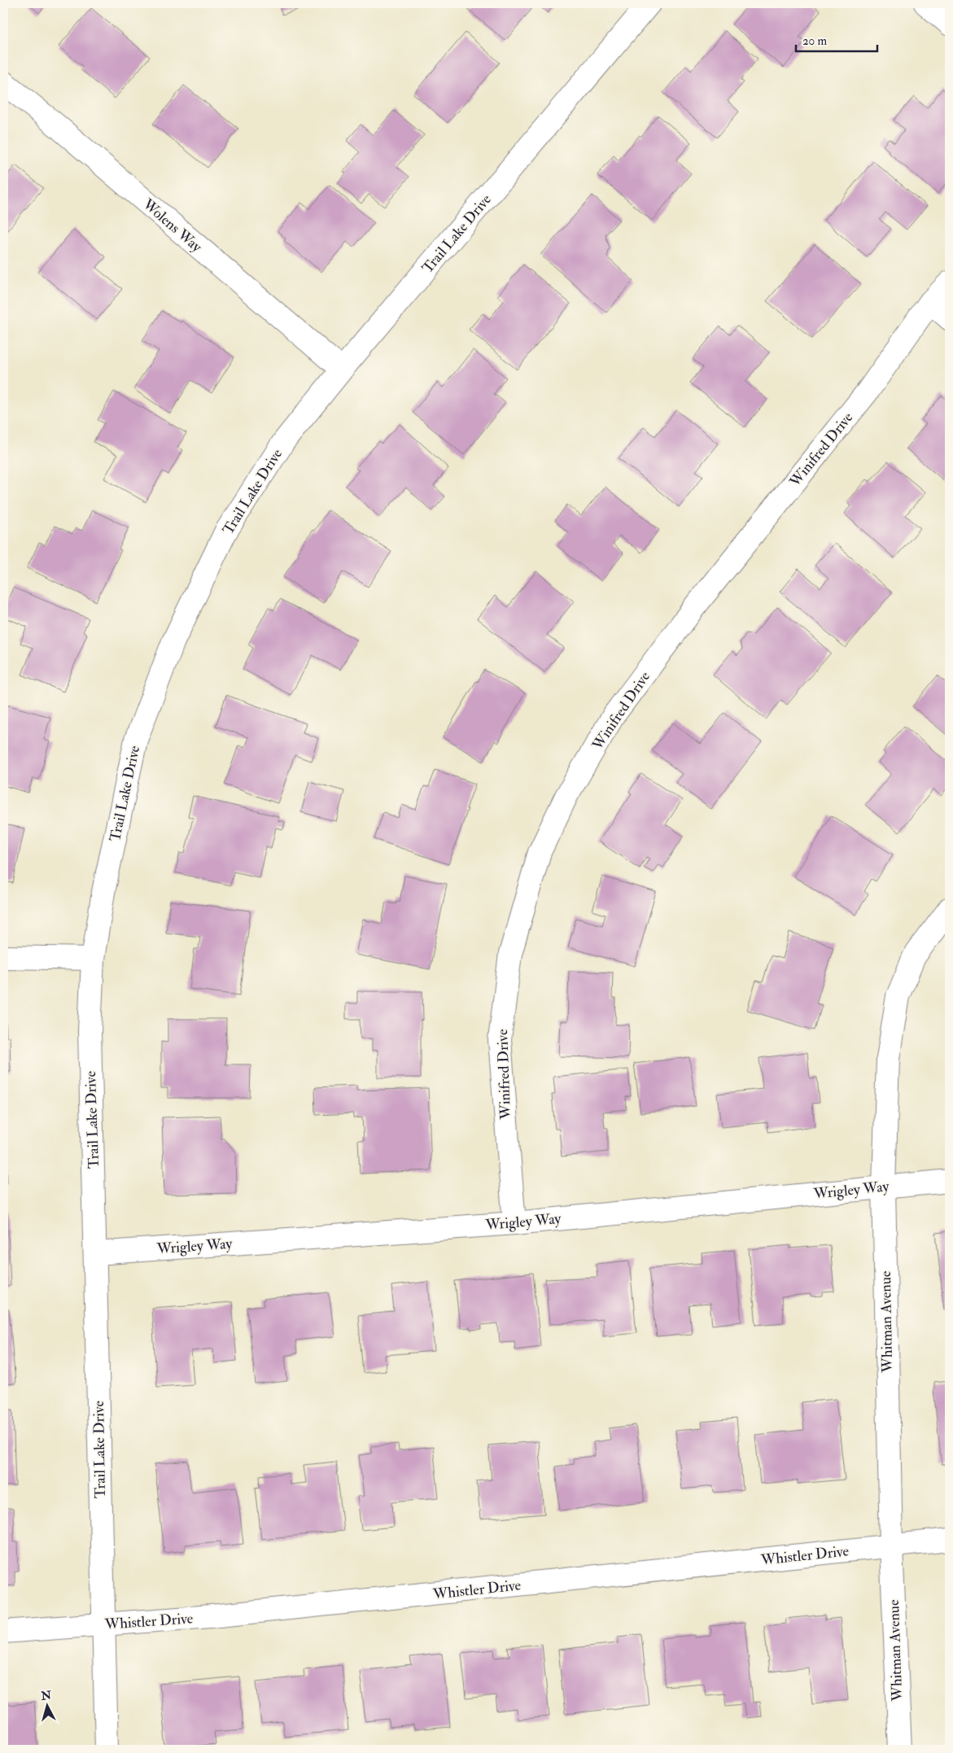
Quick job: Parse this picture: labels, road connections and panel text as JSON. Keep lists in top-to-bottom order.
{
  "streets": {
    "street": [
      "Wolens Way",
      "Trail Lake Drive",
      "Winifred Drive",
      "Wrigley Way",
      "Whitman Avenue",
      "Whistler Drive"
    ]
  },
  "crossings": [
    ["Wolens Way", "Trail Lake Drive"],
    ["Trail Lake Drive", "Wrigley Way"],
    ["Trail Lake Drive", "Whistler Drive"],
    ["Winifred Drive", "Wrigley Way"],
    ["Wrigley Way", "Whitman Avenue"],
    ["Whitman Avenue", "Whistler Drive"]
  ],
  "scale_bar": "20 m",
  "north": "top"
}
